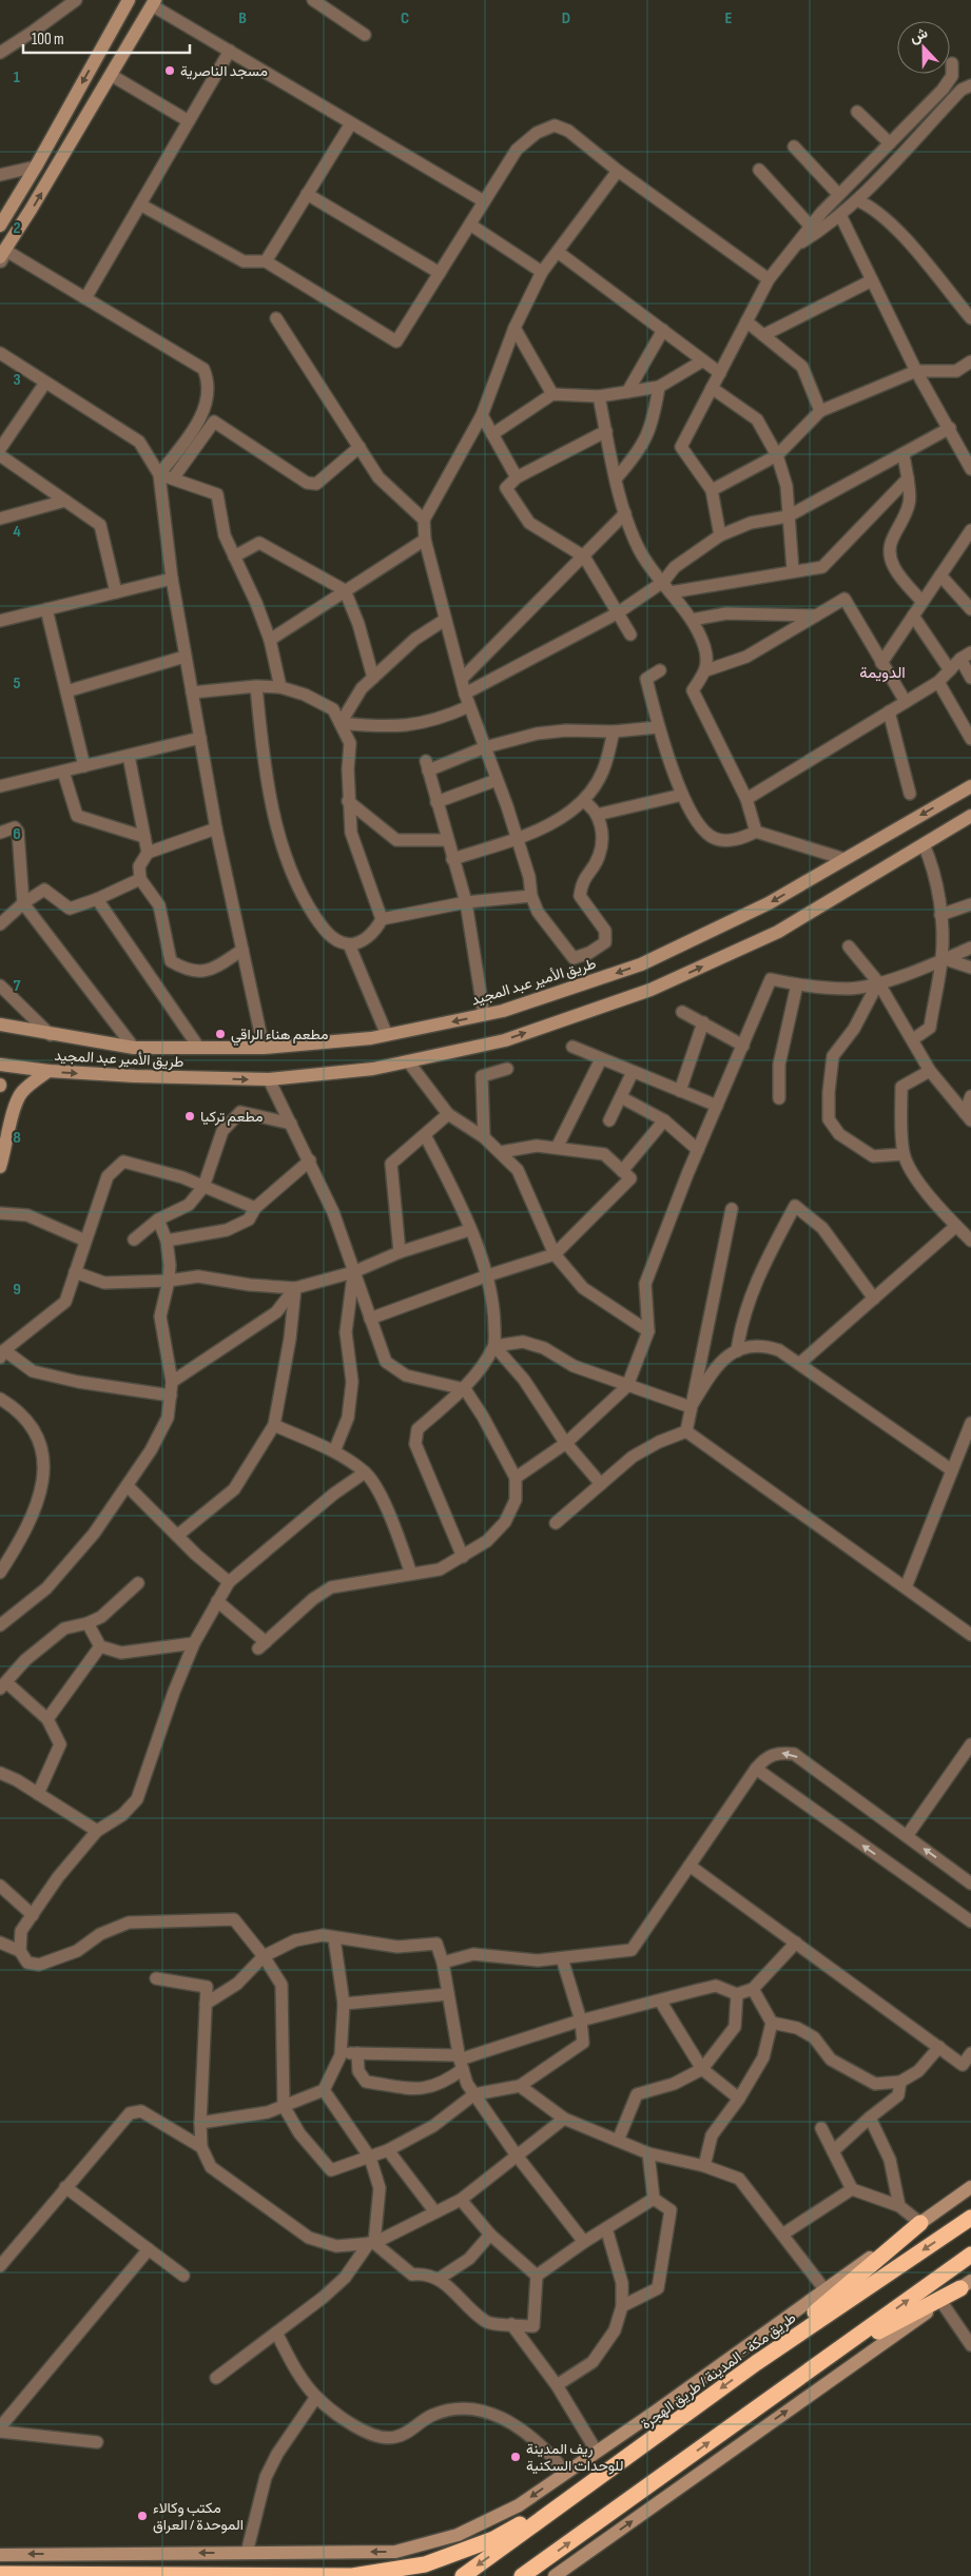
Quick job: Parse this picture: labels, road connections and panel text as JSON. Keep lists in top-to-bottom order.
{
  "streets": {
    "highway": ["طريق مكة - المدينة / طريق الهجرة"],
    "main road": ["طريق الأمير عبد المجيد"]
  },
  "districts": ["الدويمة"],
  "places": [
    "مسجد الناصرية",
    "مطعم هناء الراقي",
    "مطعم تركيا",
    "ريف المدينة للوحدات السكنية",
    "مكتب وكالاء الموحدة / العراق"
  ],
  "scale_bar": "100 m",
  "north": "top",
  "grid": {
    "columns": [
      "B",
      "C",
      "D",
      "E"
    ],
    "rows": [
      "1",
      "2",
      "3",
      "4",
      "5",
      "6",
      "7",
      "8",
      "9"
    ]
  }
}
